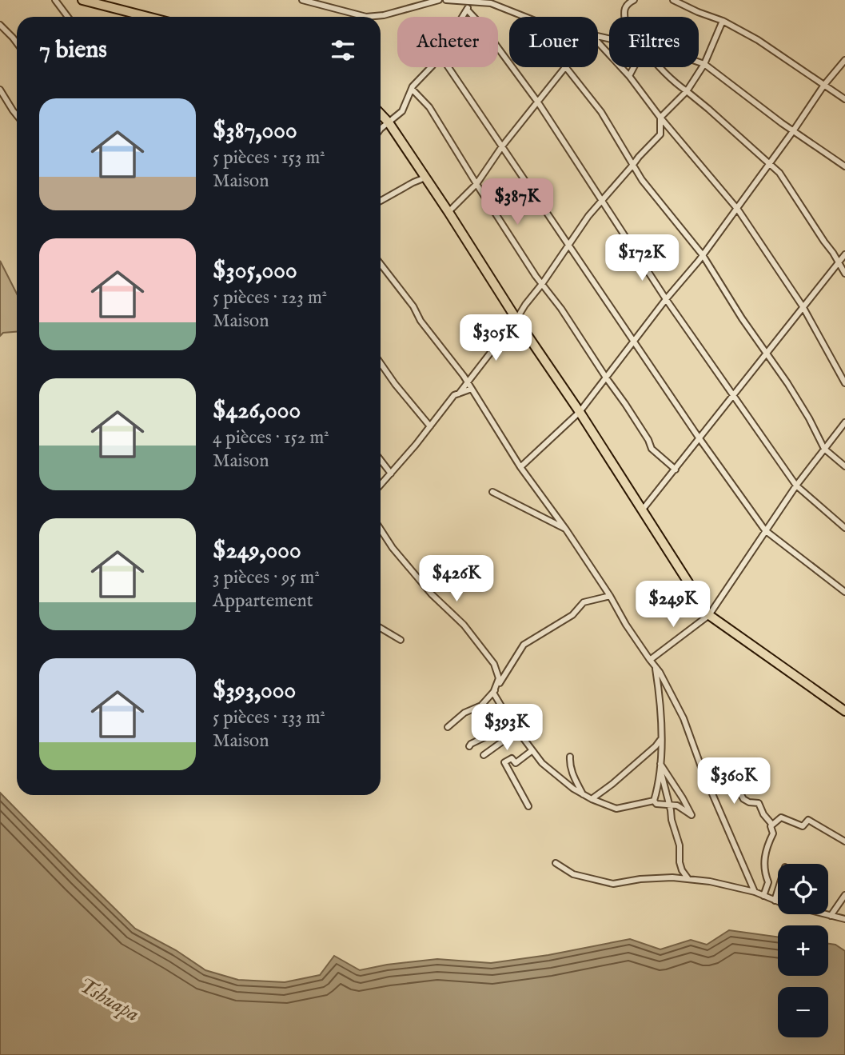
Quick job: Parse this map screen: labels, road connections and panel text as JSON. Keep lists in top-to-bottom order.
{
  "water": ["Tshuapa"],
  "page": {
    "chip": ["Acheter", "Louer", "Filtres"],
    "heading": "7 biens",
    "list": [
      {
        "name": "$387,000",
        "note": "5 pièces · 153 m² · Maison"
      },
      {
        "name": "$305,000",
        "note": "5 pièces · 123 m² · Maison"
      },
      {
        "name": "$426,000",
        "note": "4 pièces · 152 m² · Maison"
      },
      {
        "name": "$249,000",
        "note": "3 pièces · 95 m² · Appartement"
      },
      {
        "name": "$393,000",
        "note": "5 pièces · 133 m² · Maison"
      }
    ],
    "price": [
      "$387K",
      "$172K",
      "$305K",
      "$426K",
      "$249K",
      "$393K",
      "$360K"
    ],
    "map_buttons": ["+", "−"]
  }
}
